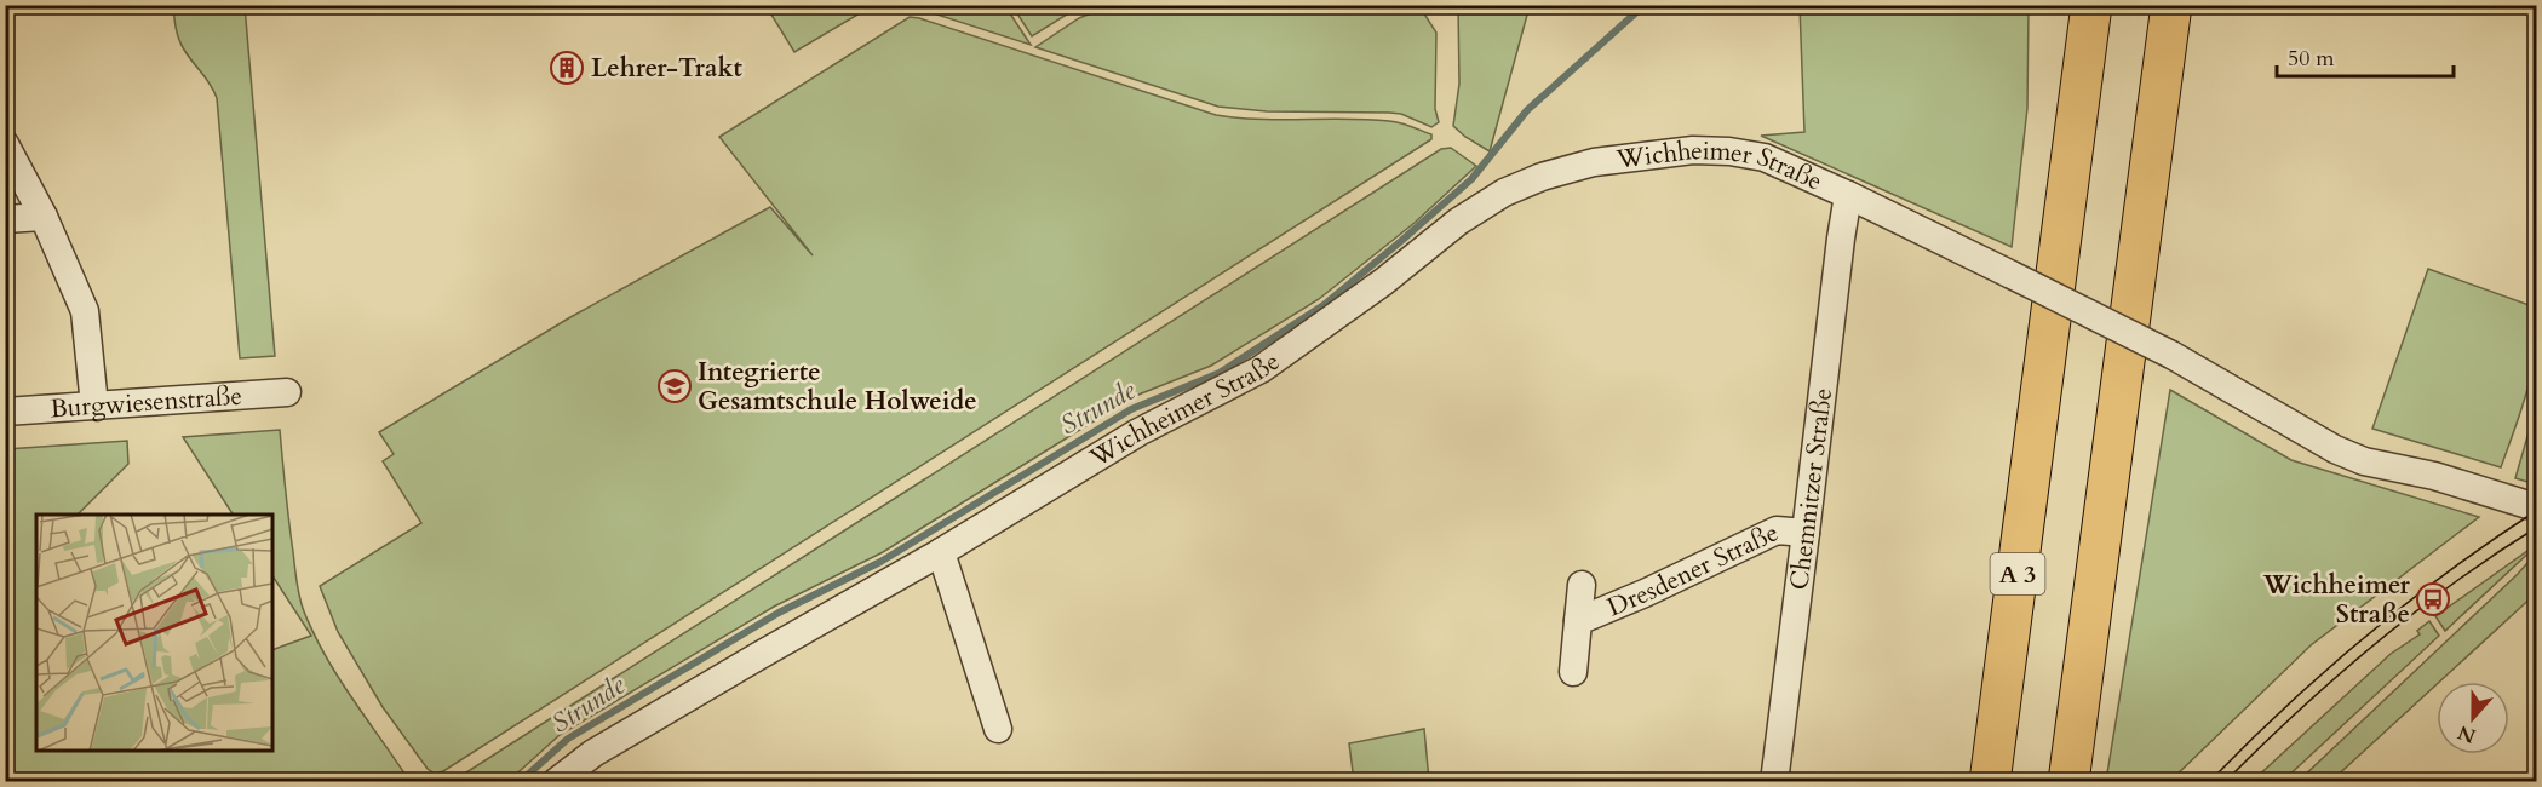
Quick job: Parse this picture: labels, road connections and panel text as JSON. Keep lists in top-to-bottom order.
{
  "streets": {
    "highway": ["A 3"],
    "street": [
      "Wichheimer Straße",
      "Burgwiesenstraße",
      "Chemnitzer Straße",
      "Dresdener Straße"
    ]
  },
  "crossings": [
    ["Wichheimer Straße", "Chemnitzer Straße"],
    ["Chemnitzer Straße", "Dresdener Straße"]
  ],
  "water": ["Strunde"],
  "places": {
    "building": ["Lehrer-Trakt"],
    "school or university": ["Integrierte Gesamtschule Holweide"],
    "bus stop": ["Wichheimer Straße"]
  },
  "scale_bar": "50 m",
  "north": "bottom"
}
